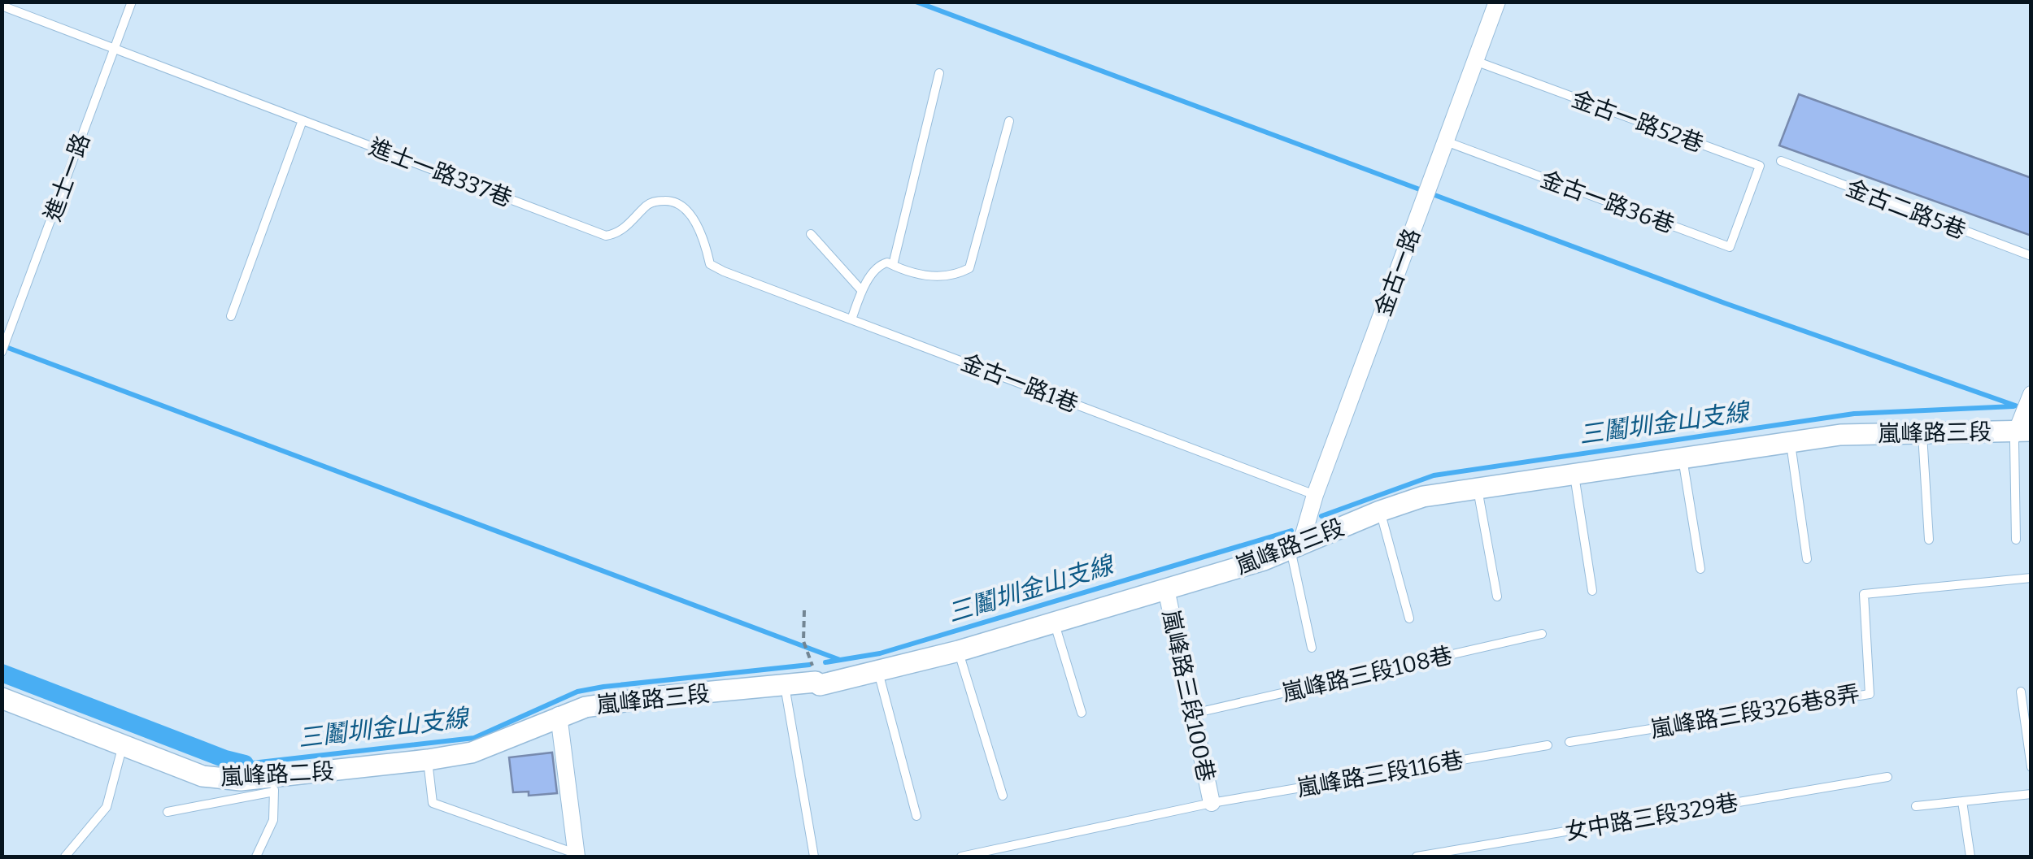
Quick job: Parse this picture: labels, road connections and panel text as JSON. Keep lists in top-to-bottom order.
{
  "streets": {
    "street": [
      "金古一路",
      "嵐峰路三段",
      "嵐峰路三段100巷",
      "嵐峰路二段"
    ],
    "lane": [
      "金古一路52巷",
      "進士一路337巷",
      "進士一路",
      "金古一路36巷",
      "金古二路5巷",
      "金古一路1巷",
      "嵐峰路三段108巷",
      "嵐峰路三段326巷8弄",
      "嵐峰路三段116巷",
      "女中路三段329巷"
    ]
  },
  "crossings": [
    ["金古一路52巷", "金古一路36巷"],
    ["金古一路52巷", "金古一路"],
    ["進士一路337巷", "進士一路"],
    ["進士一路337巷", "金古一路1巷"],
    ["金古一路36巷", "金古一路"],
    ["金古一路", "金古一路1巷"],
    ["金古一路", "嵐峰路三段"],
    ["嵐峰路三段", "嵐峰路三段100巷"],
    ["嵐峰路三段", "嵐峰路二段"],
    ["嵐峰路三段108巷", "嵐峰路三段100巷"],
    ["嵐峰路三段100巷", "嵐峰路三段116巷"]
  ],
  "water": ["三鬮圳金山支線"]
}
